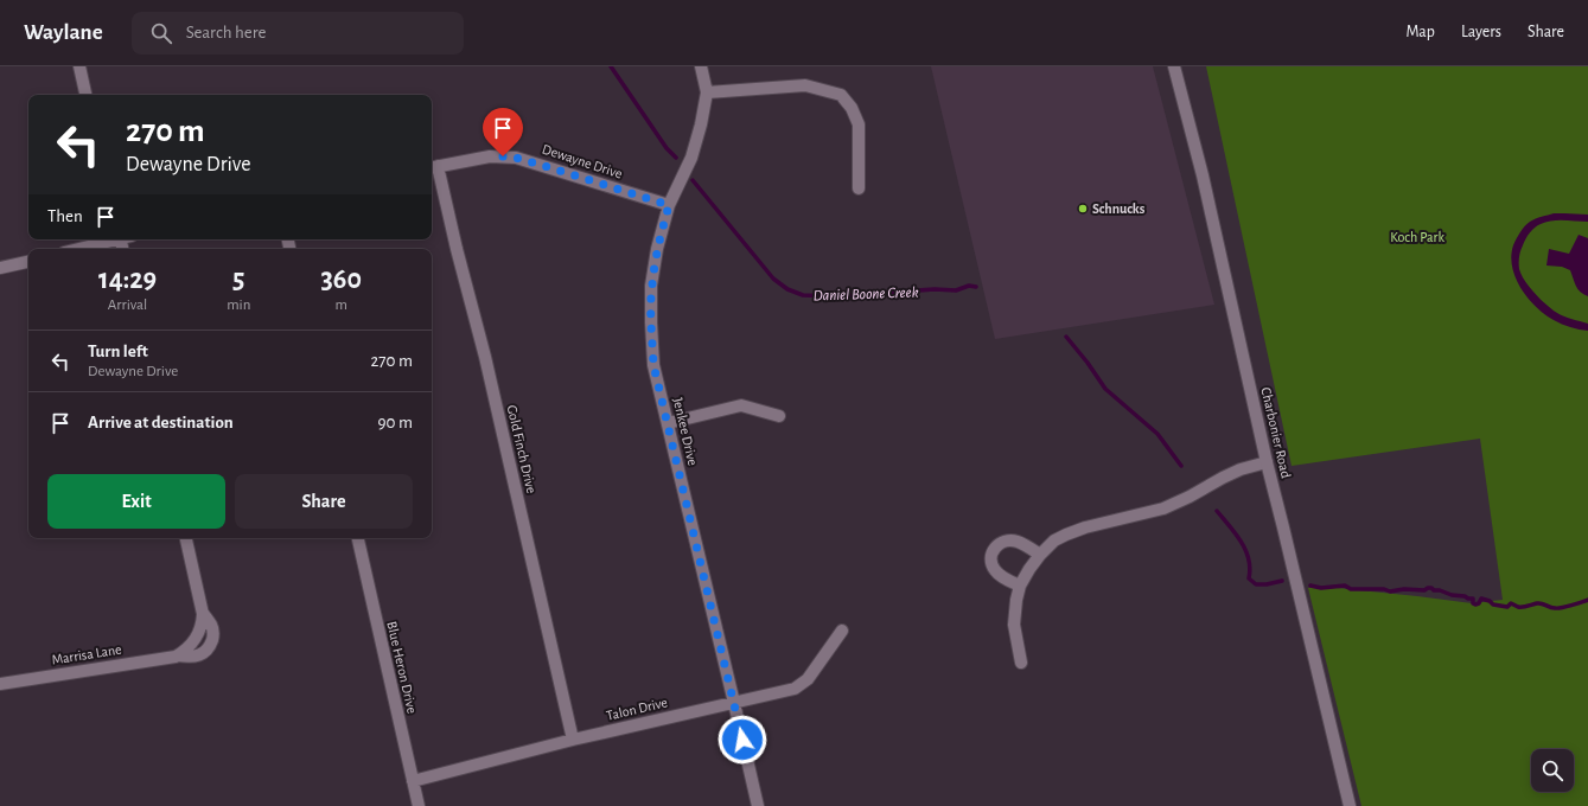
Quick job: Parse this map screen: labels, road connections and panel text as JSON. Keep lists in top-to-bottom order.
{
  "streets": {
    "street": [
      "Dewayne Drive",
      "Jenkee Drive",
      "Charbonier Road",
      "Gold Finch Drive",
      "Marrisa Lane",
      "Blue Heron Drive",
      "Talon Drive"
    ]
  },
  "crossings": [
    ["Dewayne Drive", "Jenkee Drive"],
    ["Dewayne Drive", "Gold Finch Drive"],
    ["Jenkee Drive", "Talon Drive"],
    ["Gold Finch Drive", "Talon Drive"],
    ["Blue Heron Drive", "Talon Drive"]
  ],
  "water": ["Daniel Boone Creek"],
  "parks": ["Koch Park"],
  "places": ["Schnucks"],
  "page": {
    "header": "Waylane",
    "search": "Search here",
    "nav": ["Map", "Layers", "Share"],
    "turn": ["270 m", "Dewayne Drive"],
    "then": "Then",
    "eta": [
      "14:29",
      "Arrival",
      "5",
      "min",
      "360",
      "m"
    ],
    "list": [
      {
        "name": "Turn left",
        "note": "Dewayne Drive",
        "value": "270 m"
      },
      {
        "name": "Arrive at destination",
        "value": "90 m"
      }
    ],
    "buttons": ["Exit", "Share"]
  }
}
